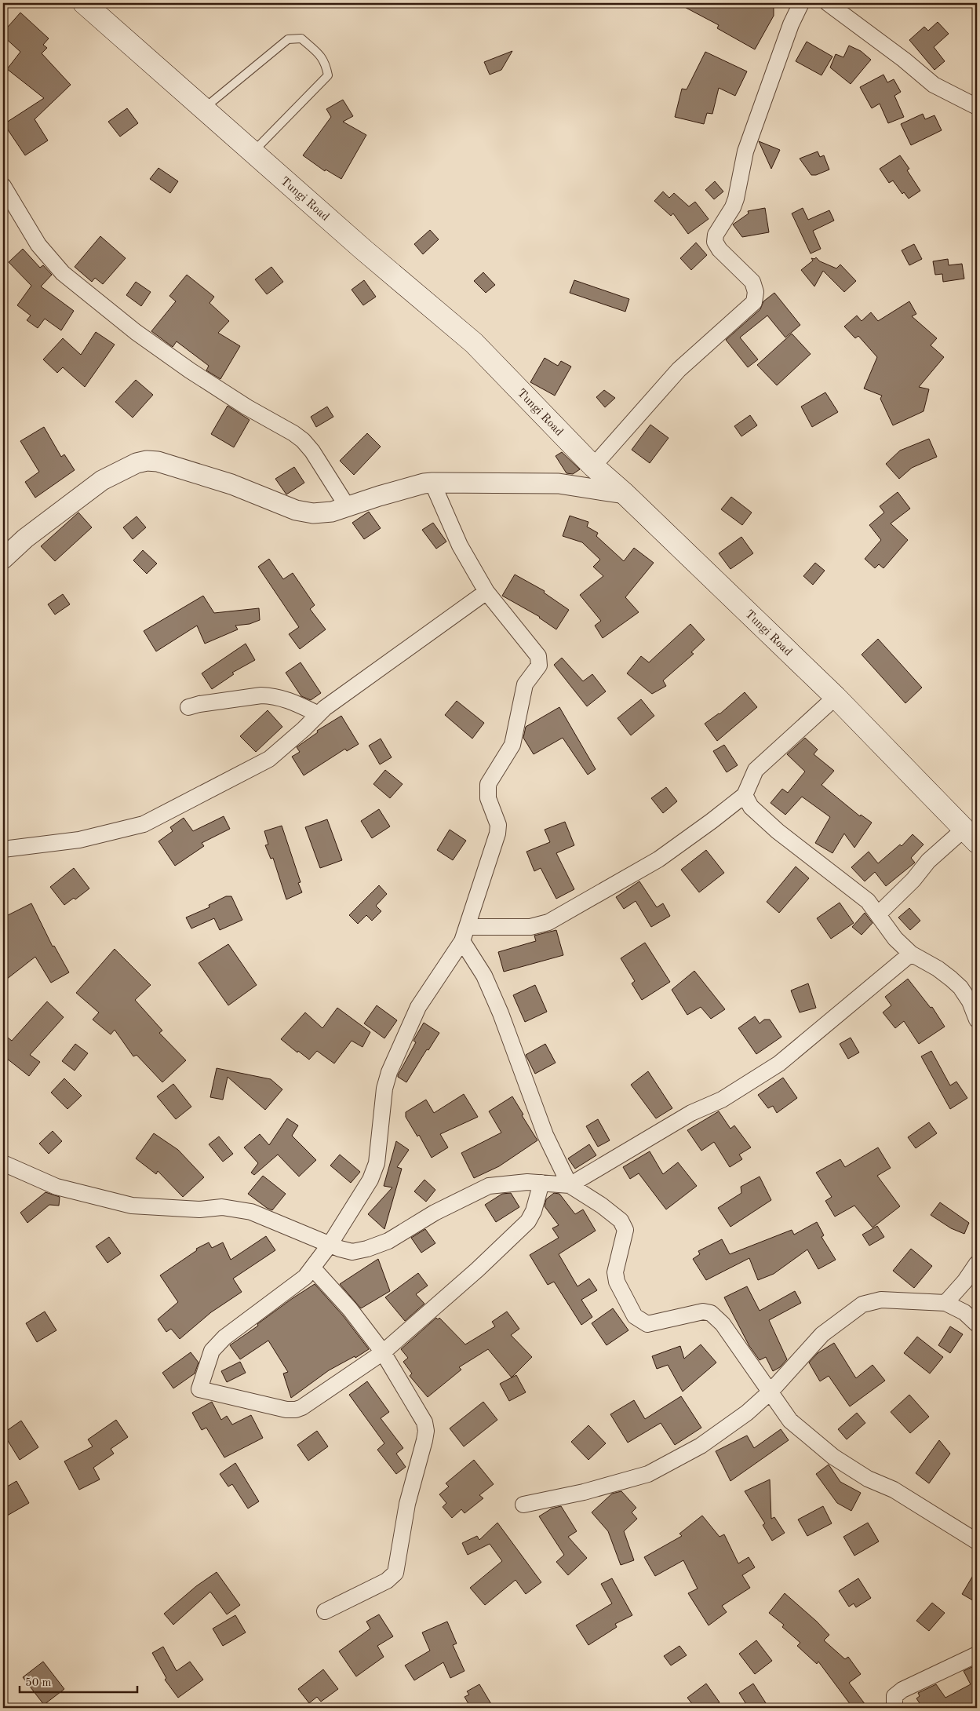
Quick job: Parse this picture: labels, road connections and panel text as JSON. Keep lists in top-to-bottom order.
{
  "streets": {
    "main road": ["Tungi Road"]
  },
  "scale_bar": "50 m"
}
